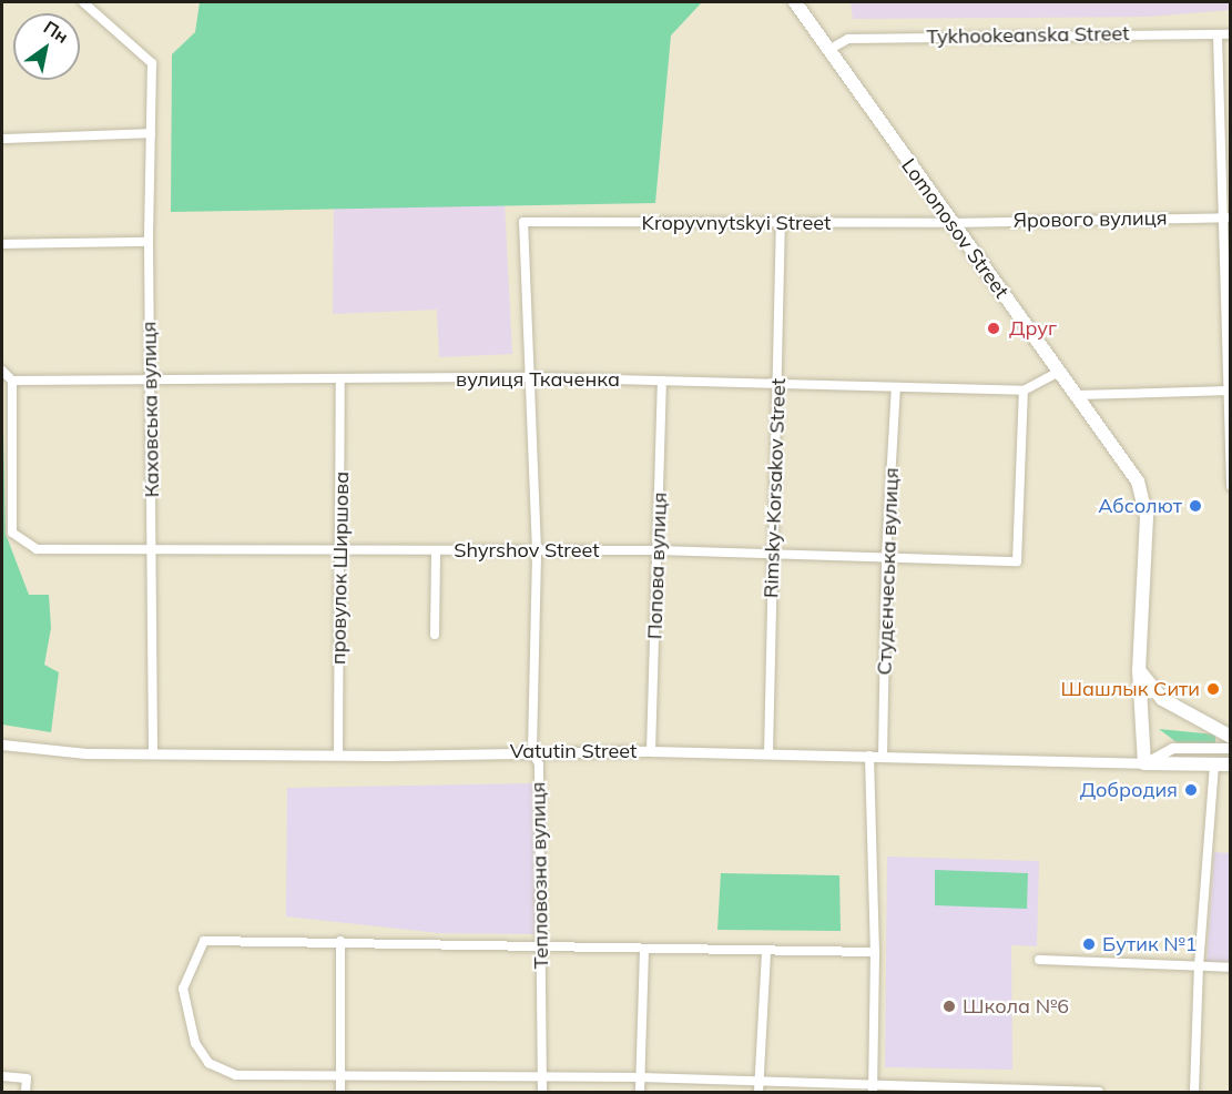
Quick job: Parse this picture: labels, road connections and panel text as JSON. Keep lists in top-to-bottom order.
{
  "streets": {
    "main road": ["Lomonosov Street", "Vatutin Street"],
    "street": [
      "Tykhookeanska Street",
      "Ярового вулиця",
      "Kropyvnytskyi Street",
      "вулиця Ткаченка",
      "Каховська вулиця",
      "Rimsky-Korsakov Street",
      "Shyrshov Street",
      "Попова вулиця",
      "провулок Ширшова",
      "Студєнчеська вулиця",
      "Тепловозна вулиця"
    ]
  },
  "crossings": [
    ["Tykhookeanska Street", "Lomonosov Street"],
    ["Ярового вулиця", "Kropyvnytskyi Street"],
    ["Ярового вулиця", "Lomonosov Street"],
    ["Kropyvnytskyi Street", "Lomonosov Street"],
    ["Kropyvnytskyi Street", "Rimsky-Korsakov Street"],
    ["Kropyvnytskyi Street", "Тепловозна вулиця"],
    ["Lomonosov Street", "вулиця Ткаченка"],
    ["Lomonosov Street", "Vatutin Street"],
    ["вулиця Ткаченка", "Каховська вулиця"],
    ["вулиця Ткаченка", "Rimsky-Korsakov Street"],
    ["вулиця Ткаченка", "Shyrshov Street"],
    ["вулиця Ткаченка", "Попова вулиця"],
    ["вулиця Ткаченка", "провулок Ширшова"],
    ["вулиця Ткаченка", "Студєнчеська вулиця"],
    ["вулиця Ткаченка", "Тепловозна вулиця"],
    ["Каховська вулиця", "Shyrshov Street"],
    ["Каховська вулиця", "Vatutin Street"],
    ["Rimsky-Korsakov Street", "Shyrshov Street"],
    ["Rimsky-Korsakov Street", "Vatutin Street"],
    ["Shyrshov Street", "Попова вулиця"],
    ["Shyrshov Street", "провулок Ширшова"],
    ["Shyrshov Street", "Студєнчеська вулиця"],
    ["Shyrshov Street", "Тепловозна вулиця"],
    ["Попова вулиця", "Vatutin Street"],
    ["провулок Ширшова", "Vatutin Street"],
    ["Студєнчеська вулиця", "Vatutin Street"],
    ["Vatutin Street", "Тепловозна вулиця"]
  ],
  "places": [
    "Друг",
    "Абсолют",
    "Шашлык Сити",
    "Добродия",
    "Бутик №1",
    "Школа №6"
  ],
  "north": "top right"
}
